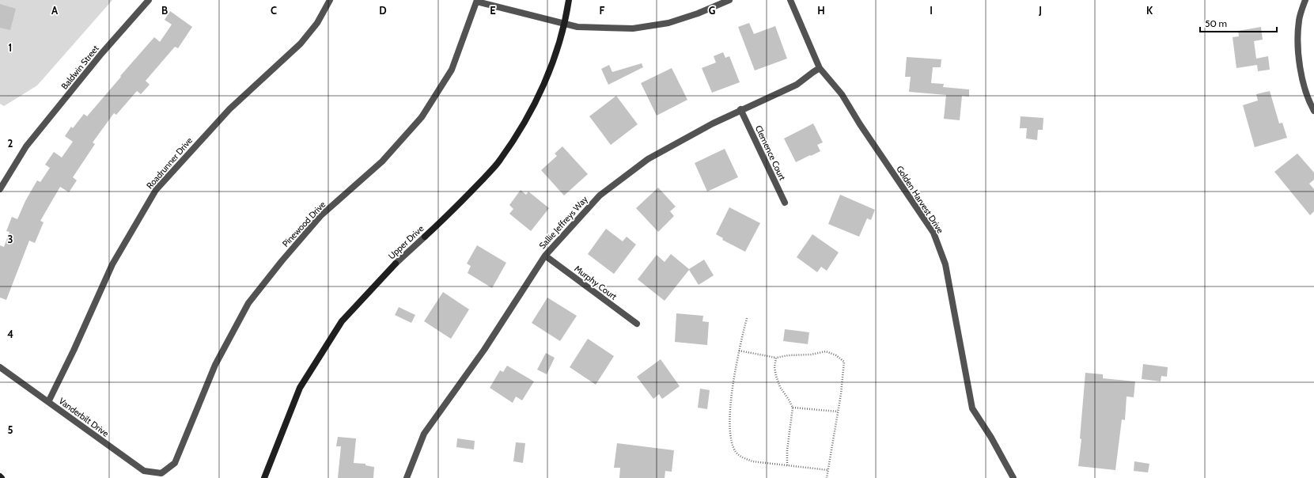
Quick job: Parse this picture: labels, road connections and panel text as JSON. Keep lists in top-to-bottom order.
{
  "streets": {
    "main road": ["Upper Drive"],
    "street": [
      "Baldwin Street",
      "Clemence Court",
      "Roadrunner Drive",
      "Golden Harvest Drive",
      "Sallie Jeffreys Way",
      "Pinewood Drive",
      "Murphy Court",
      "Vanderbilt Drive"
    ]
  },
  "crossings": [
    ["Clemence Court", "Sallie Jeffreys Way"],
    ["Roadrunner Drive", "Vanderbilt Drive"],
    ["Golden Harvest Drive", "Sallie Jeffreys Way"],
    ["Sallie Jeffreys Way", "Murphy Court"],
    ["Pinewood Drive", "Vanderbilt Drive"]
  ],
  "scale_bar": "50 m",
  "grid": {
    "columns": [
      "A",
      "B",
      "C",
      "D",
      "E",
      "F",
      "G",
      "H",
      "I",
      "J",
      "K"
    ],
    "rows": [
      "1",
      "2",
      "3",
      "4",
      "5"
    ]
  }
}
